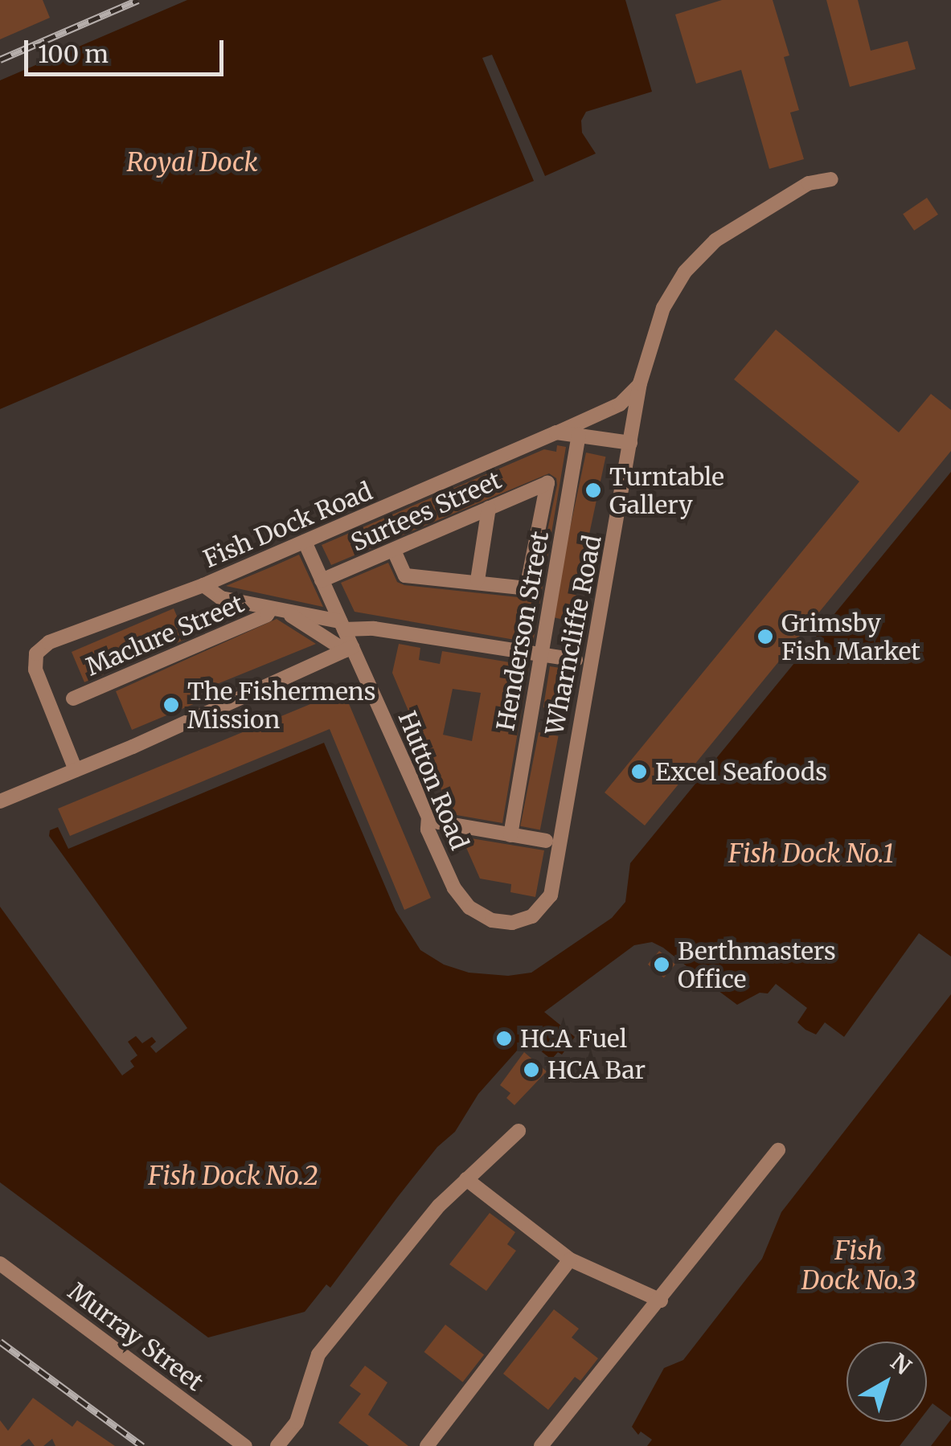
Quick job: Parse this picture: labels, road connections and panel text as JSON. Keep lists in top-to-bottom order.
{
  "streets": {
    "street": [
      "Surtees Street",
      "Fish Dock Road",
      "Henderson Street",
      "Maclure Street",
      "Wharncliffe Road",
      "Hutton Road",
      "Murray Street"
    ]
  },
  "crossings": [
    ["Surtees Street", "Hutton Road"],
    ["Fish Dock Road", "Henderson Street"],
    ["Fish Dock Road", "Wharncliffe Road"],
    ["Fish Dock Road", "Hutton Road"],
    ["Wharncliffe Road", "Hutton Road"]
  ],
  "water": [
    "Royal Dock",
    "Fish Dock No.1",
    "Fish Dock No.2",
    "Fish Dock No.3"
  ],
  "places": [
    "Turntable Gallery",
    "Grimsby Fish Market",
    "The Fishermens Mission",
    "Excel Seafoods",
    "Berthmasters Office",
    "HCA Fuel",
    "HCA Bar"
  ],
  "scale_bar": "100 m",
  "north": "top right"
}
